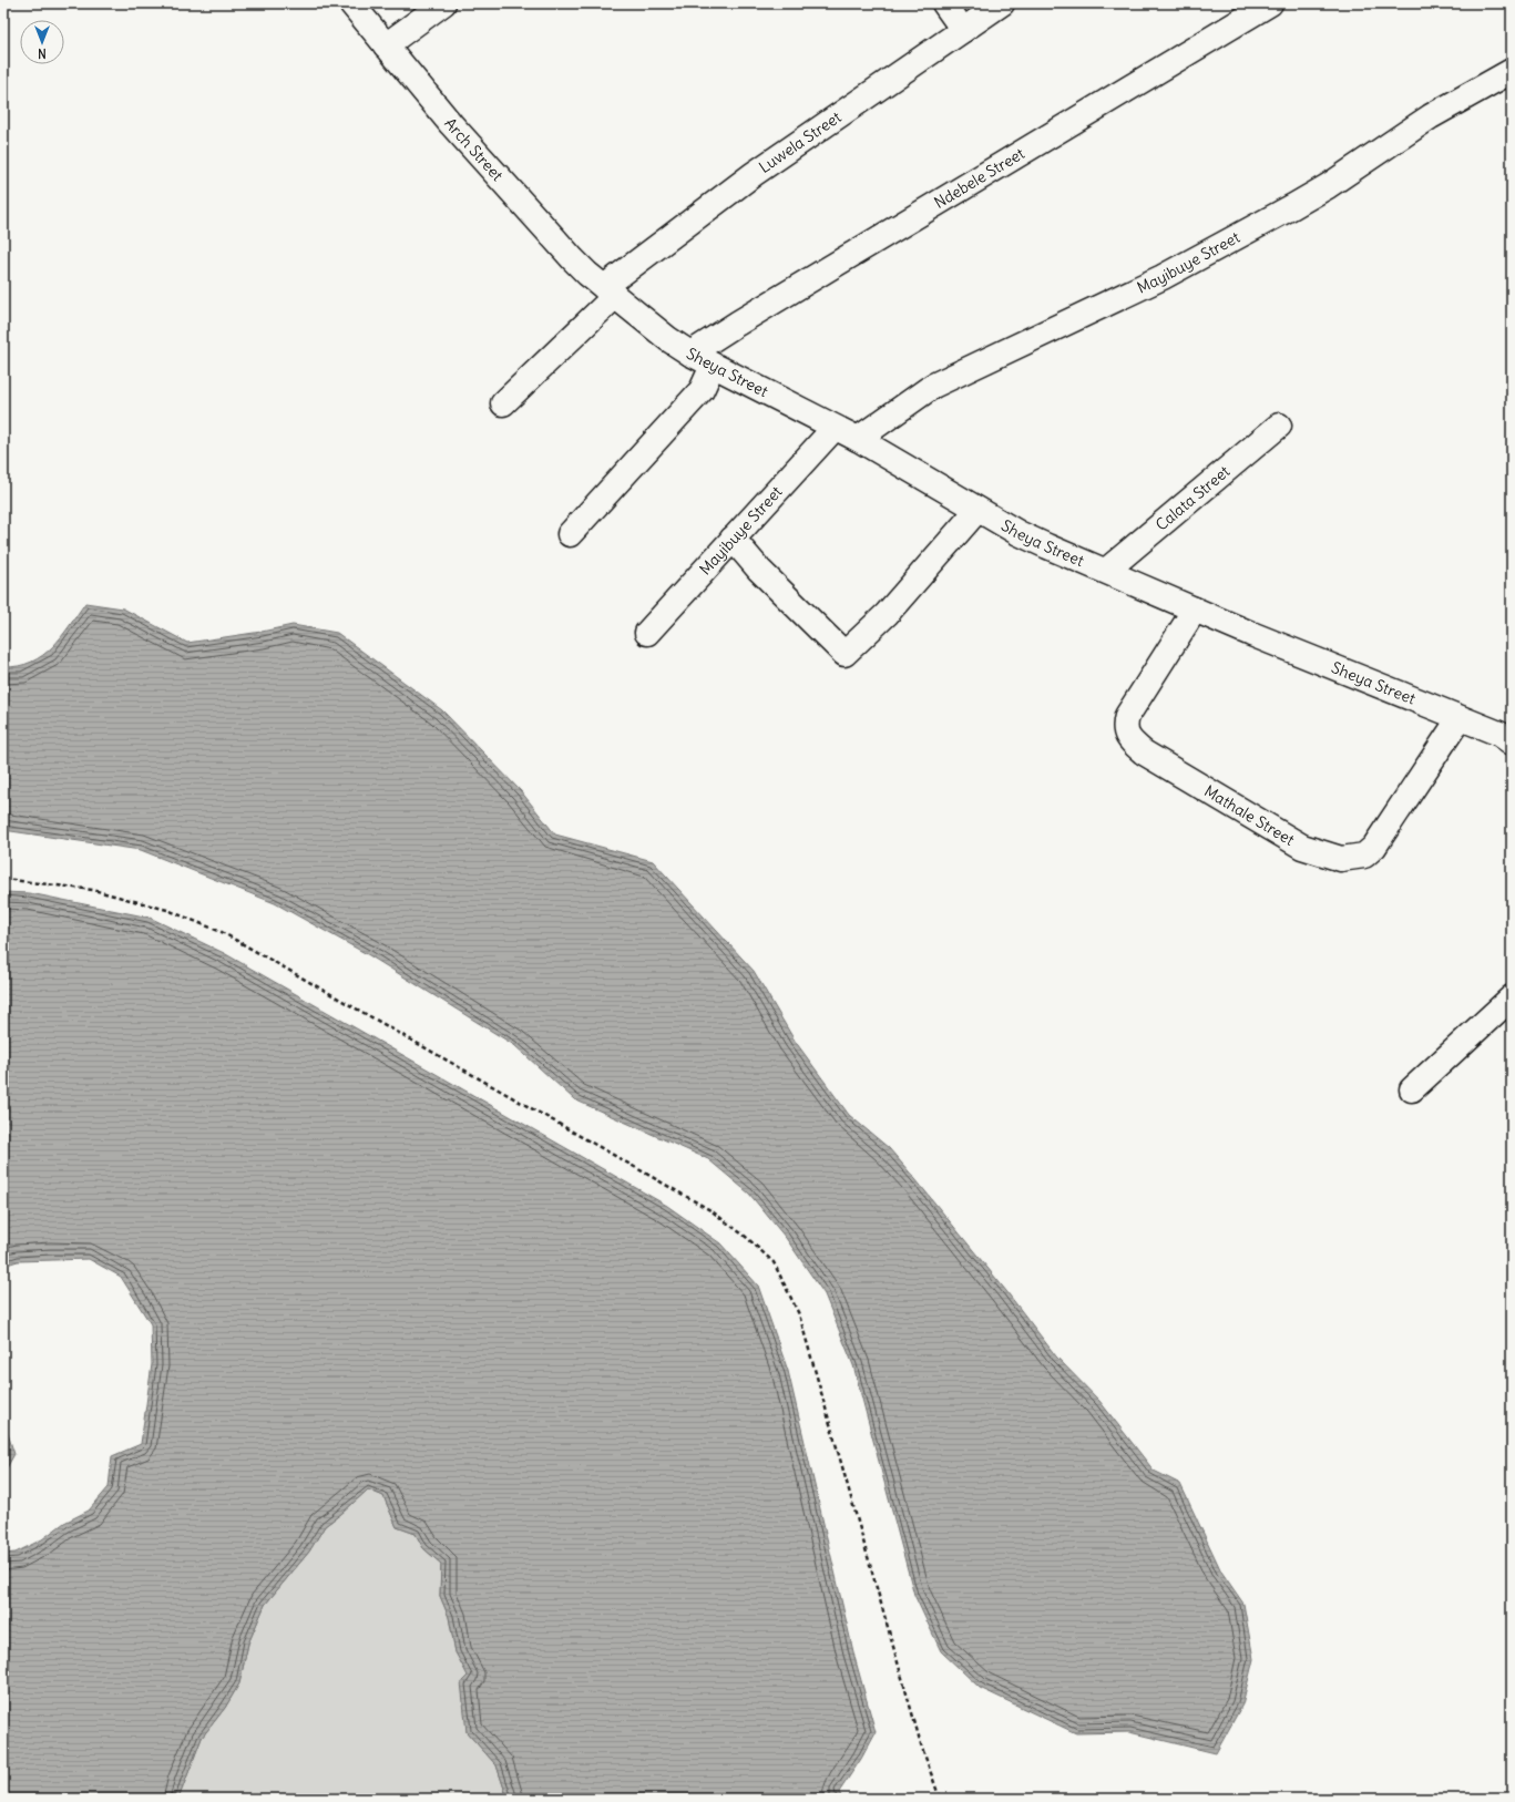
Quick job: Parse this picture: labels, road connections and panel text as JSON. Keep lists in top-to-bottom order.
{
  "streets": {
    "street": [
      "Luwela Street",
      "Arch Street",
      "Ndebele Street",
      "Mayibuye Street",
      "Sheya Street",
      "Calata Street",
      "Mathale Street"
    ]
  },
  "crossings": [
    ["Luwela Street", "Arch Street"],
    ["Luwela Street", "Sheya Street"],
    ["Arch Street", "Sheya Street"],
    ["Ndebele Street", "Sheya Street"],
    ["Mayibuye Street", "Sheya Street"],
    ["Sheya Street", "Calata Street"],
    ["Sheya Street", "Mathale Street"]
  ],
  "north": "bottom"
}
